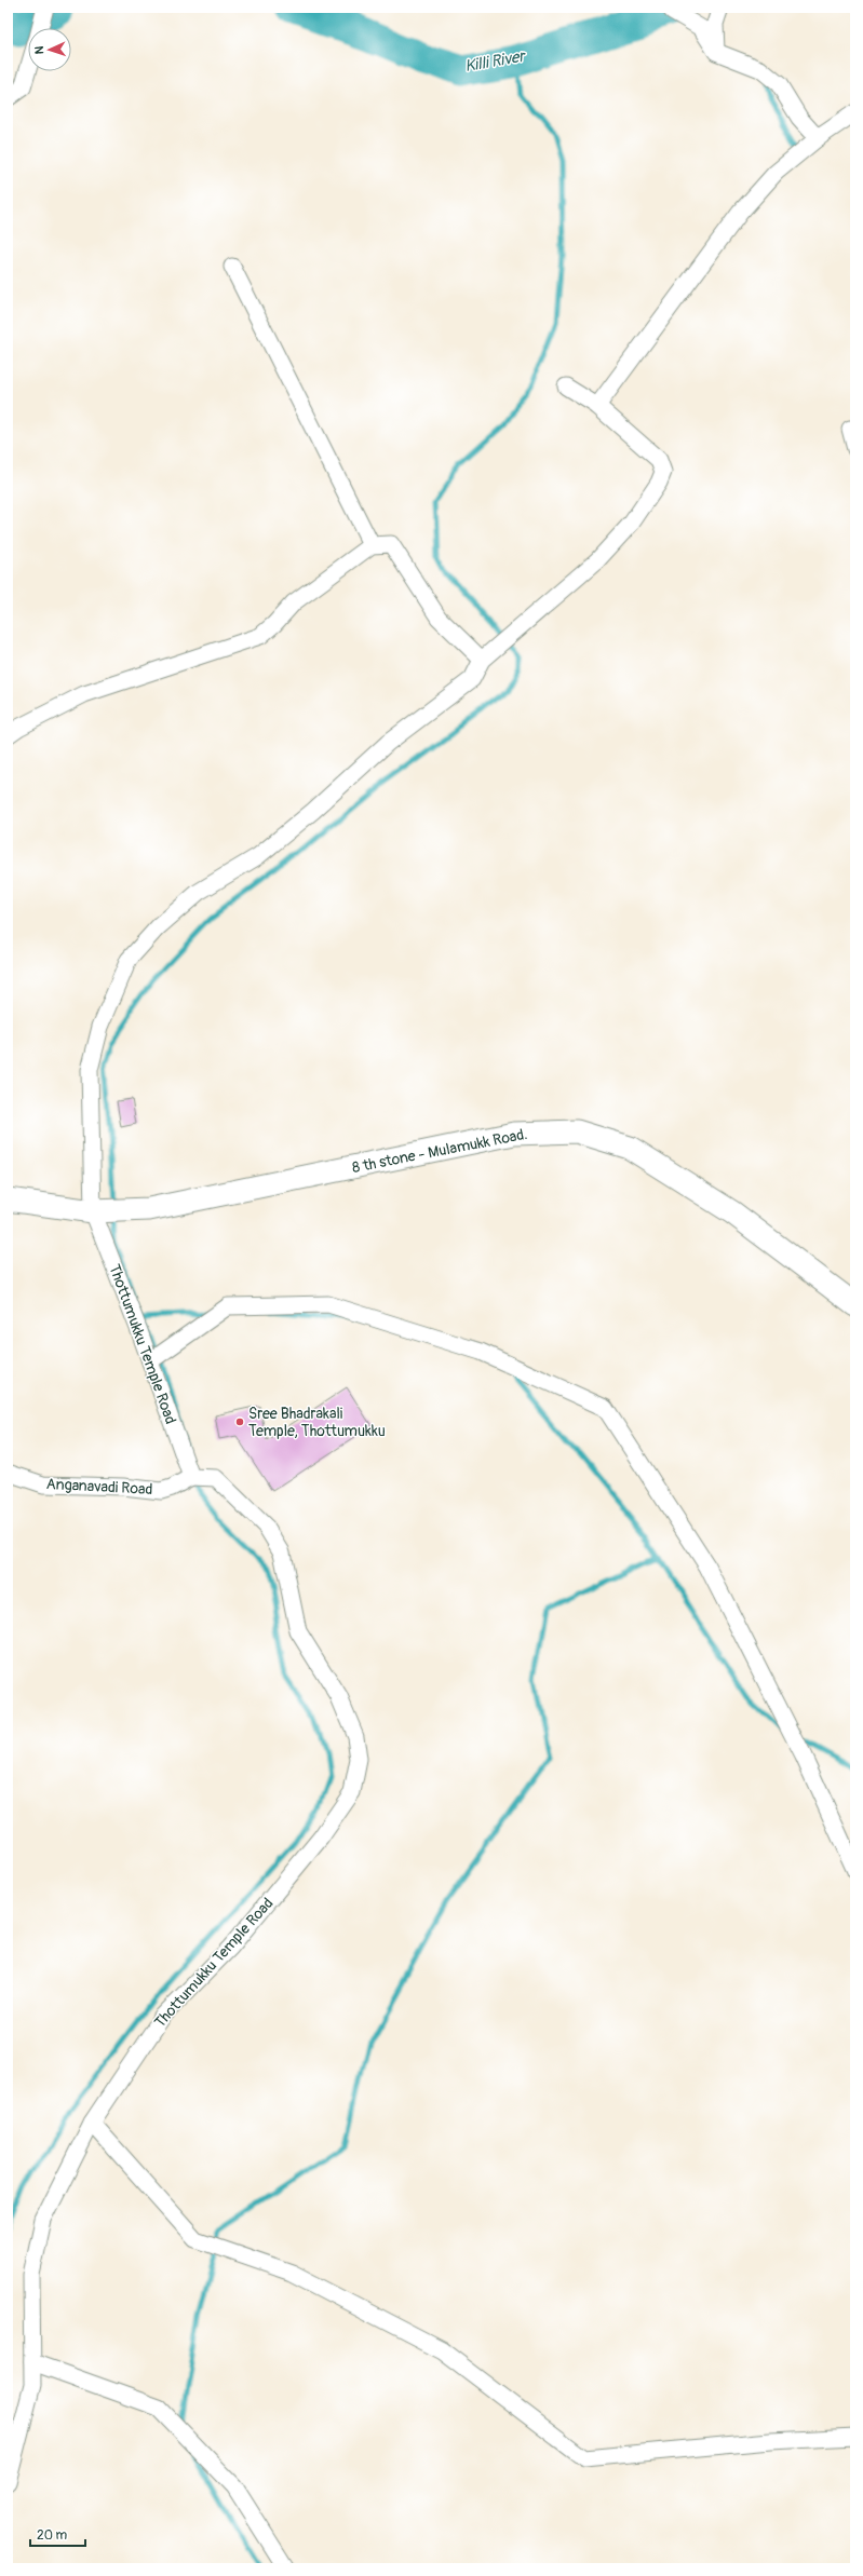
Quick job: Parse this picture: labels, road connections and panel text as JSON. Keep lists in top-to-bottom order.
{
  "streets": {
    "main road": ["8 th stone - Mulamukk Road."],
    "street": ["Thottumukku Temple Road", "Anganavadi Road"]
  },
  "crossings": [
    ["8 th stone - Mulamukk Road.", "Thottumukku Temple Road"],
    ["Thottumukku Temple Road", "Anganavadi Road"]
  ],
  "water": ["Killi River"],
  "places": ["Sree Bhadrakali Temple, Thottumukku"],
  "scale_bar": "20 m",
  "north": "left"
}
